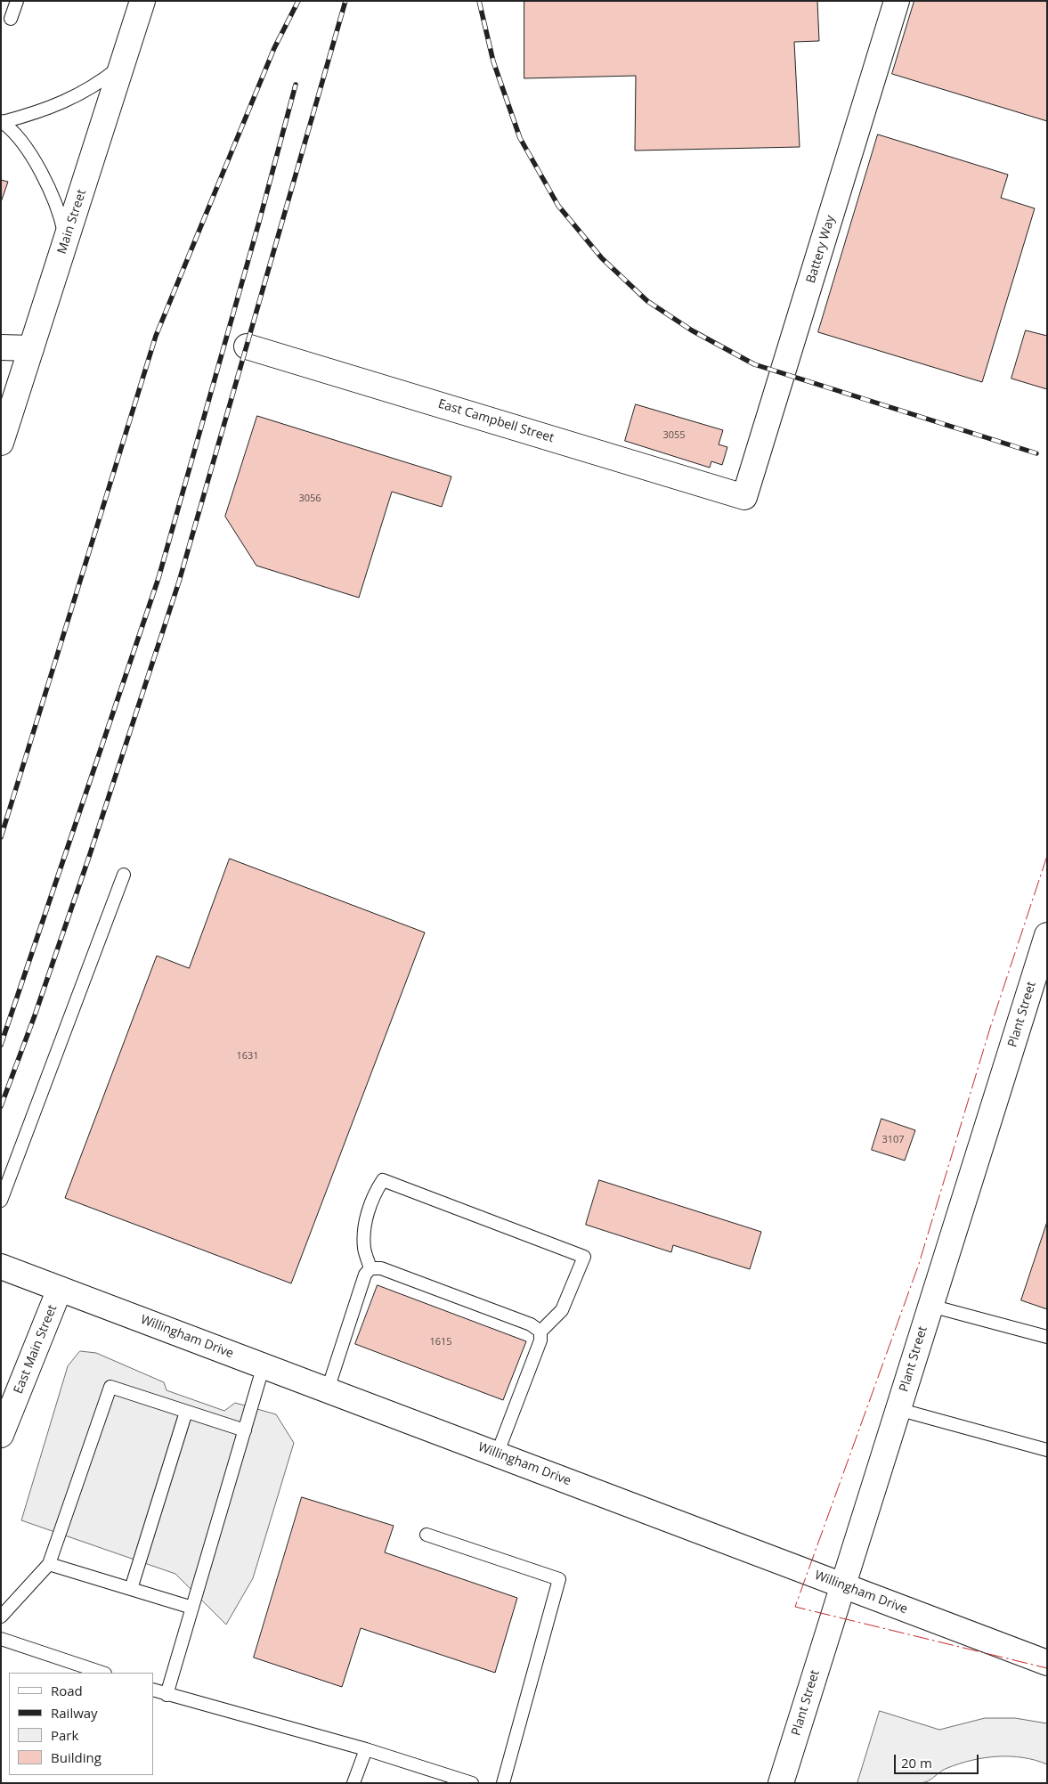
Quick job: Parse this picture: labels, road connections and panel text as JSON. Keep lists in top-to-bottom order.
{
  "streets": {
    "street": [
      "Main Street",
      "Battery Way",
      "East Campbell Street",
      "Plant Street",
      "Willingham Drive",
      "East Main Street"
    ]
  },
  "crossings": [
    ["Battery Way", "East Campbell Street"],
    ["Plant Street", "Willingham Drive"],
    ["Willingham Drive", "East Main Street"]
  ],
  "house_numbers": [
    "3055",
    "3056",
    "1631",
    "3107",
    "1615"
  ],
  "legend": [
    "Road",
    "Railway",
    "Park",
    "Building"
  ],
  "scale_bar": "20 m"
}
